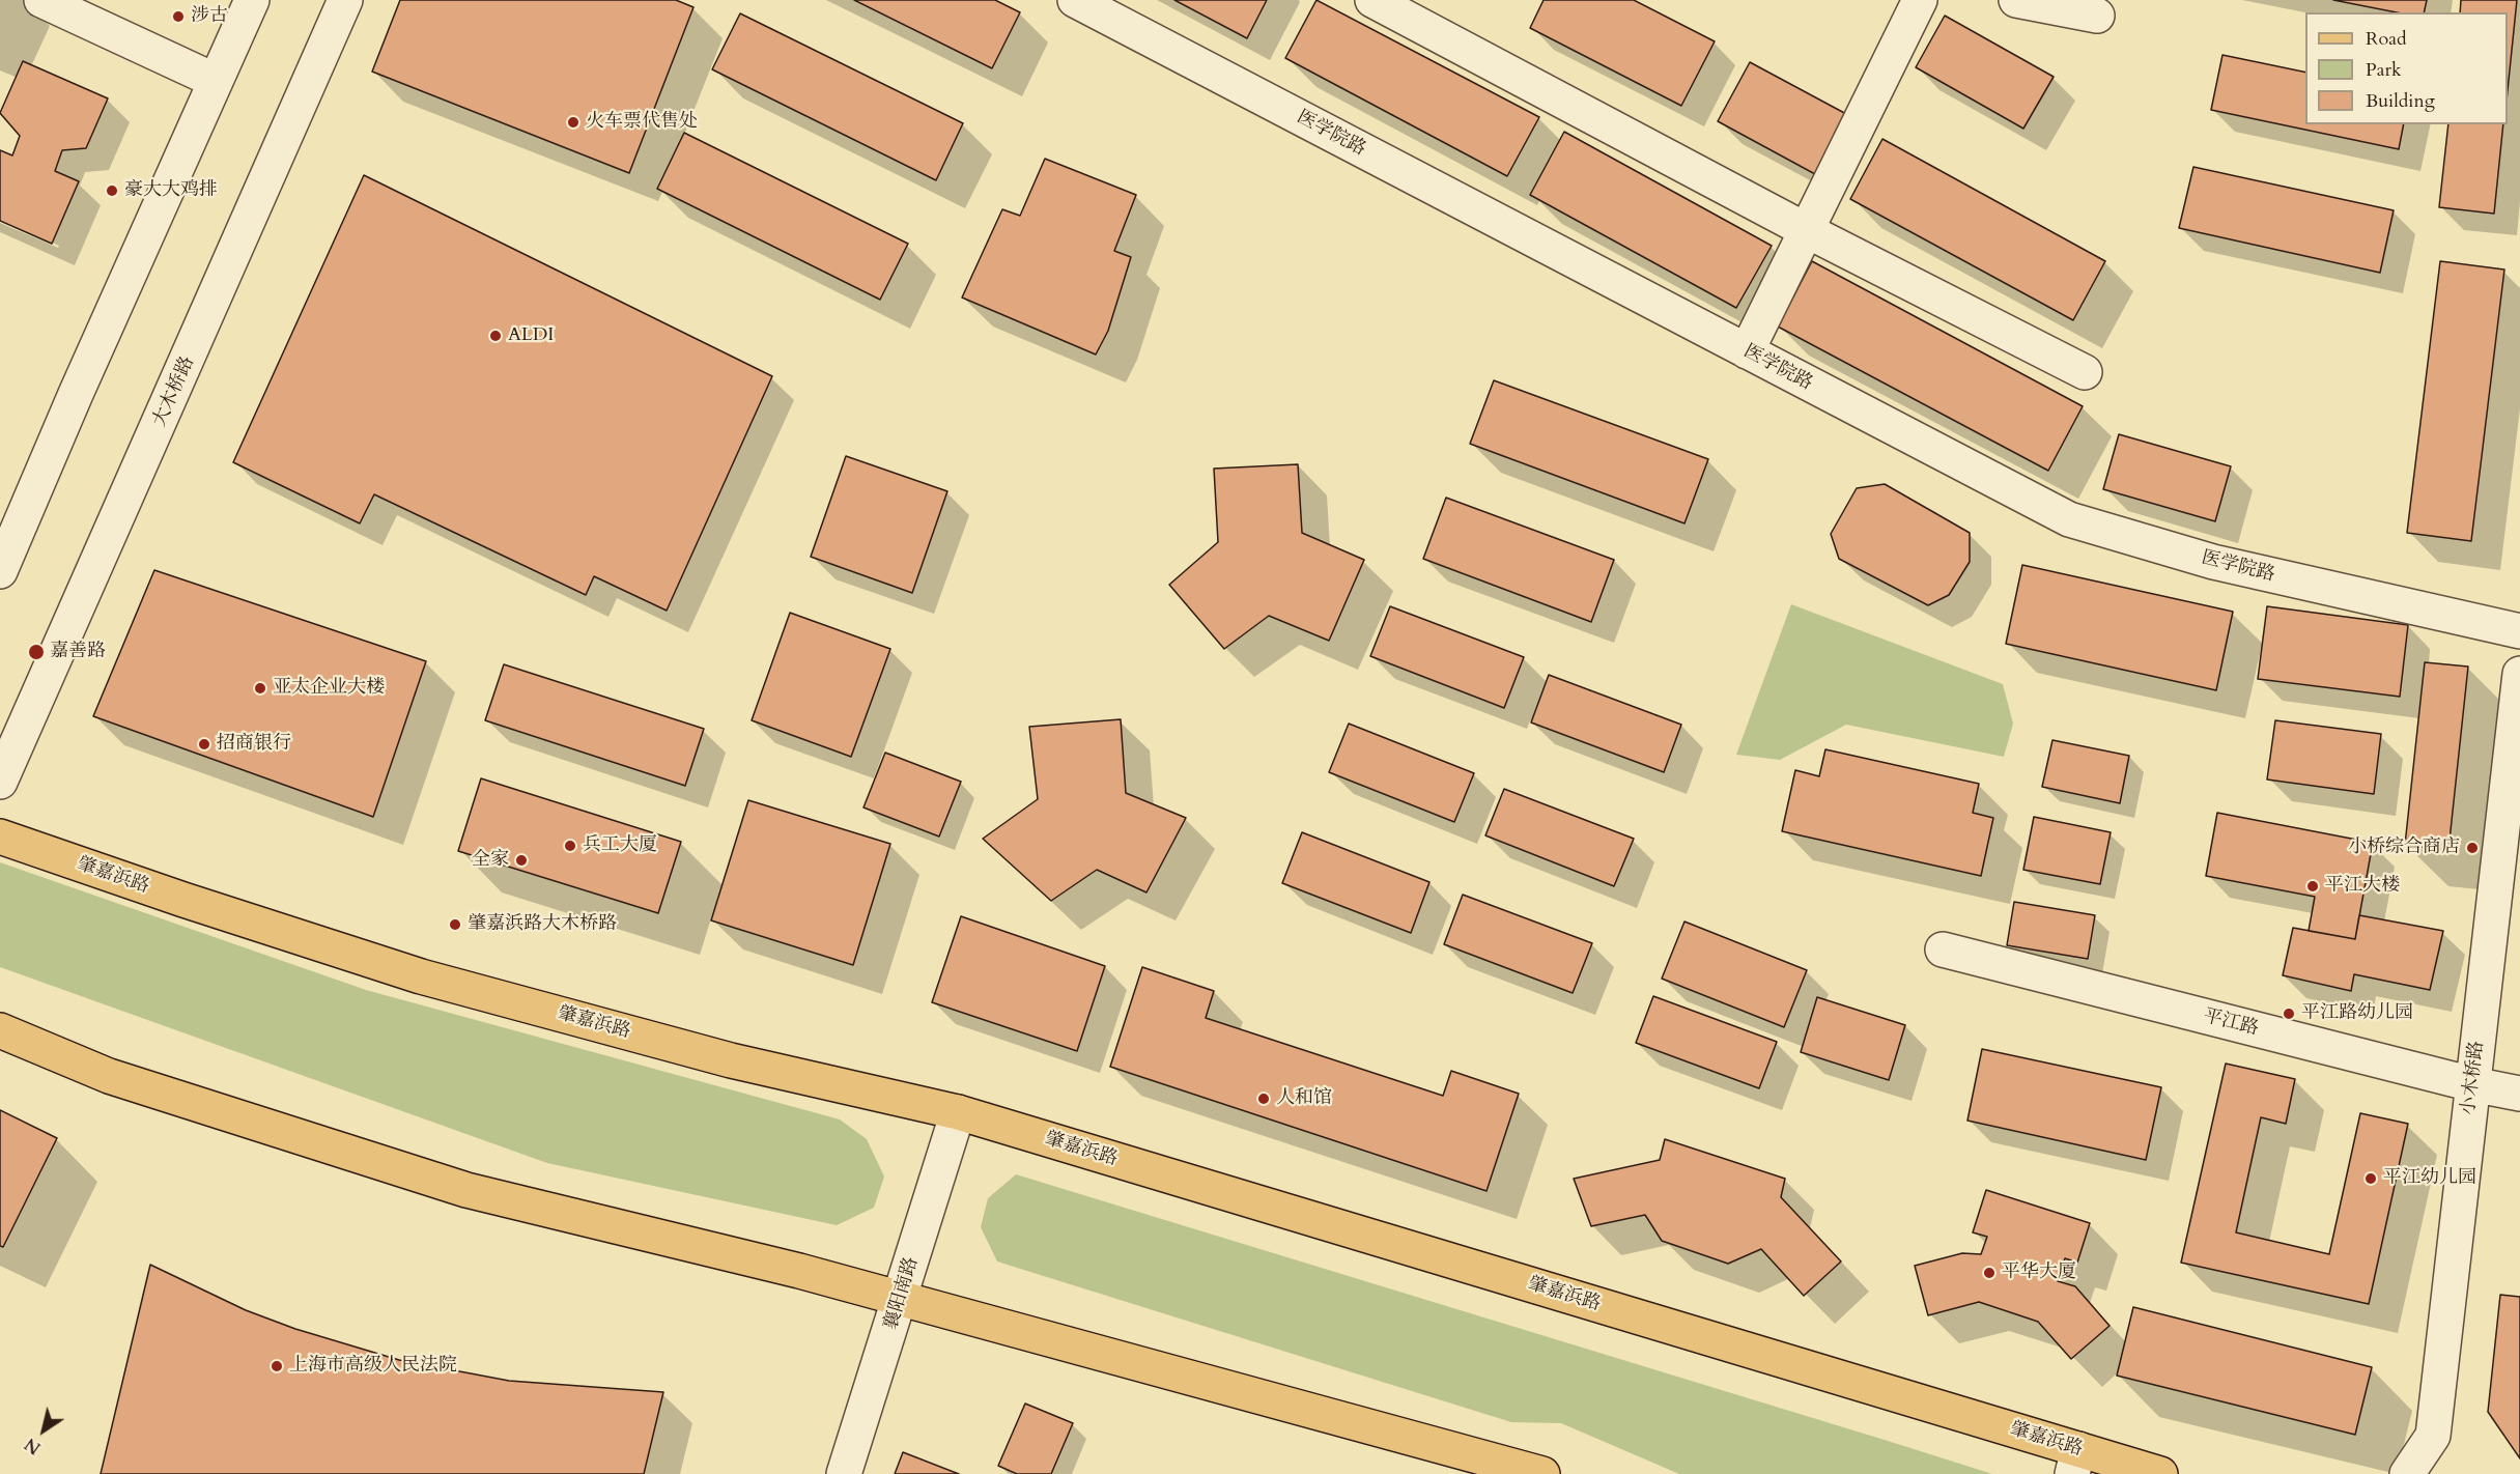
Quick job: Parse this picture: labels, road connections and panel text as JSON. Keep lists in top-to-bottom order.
{
  "streets": {
    "main road": ["肇嘉浜路"],
    "street": [
      "医学院路",
      "大木桥路",
      "平江路",
      "小木桥路",
      "襄阳南路"
    ]
  },
  "crossings": [
    ["肇嘉浜路", "襄阳南路"],
    ["平江路", "小木桥路"]
  ],
  "places": [
    "涉古",
    "火车票代售处",
    "豪大大鸡排",
    "ALDI",
    "嘉善路",
    "亚太企业大楼",
    "招商银行",
    "兵工大厦",
    "小桥综合商店",
    "全家",
    "平江大楼",
    "肇嘉浜路大木桥路",
    "平江路幼儿园",
    "人和馆",
    "平江幼儿园",
    "平华大厦",
    "上海市高级人民法院"
  ],
  "legend": ["Road", "Park", "Building"],
  "north": "bottom left"
}
